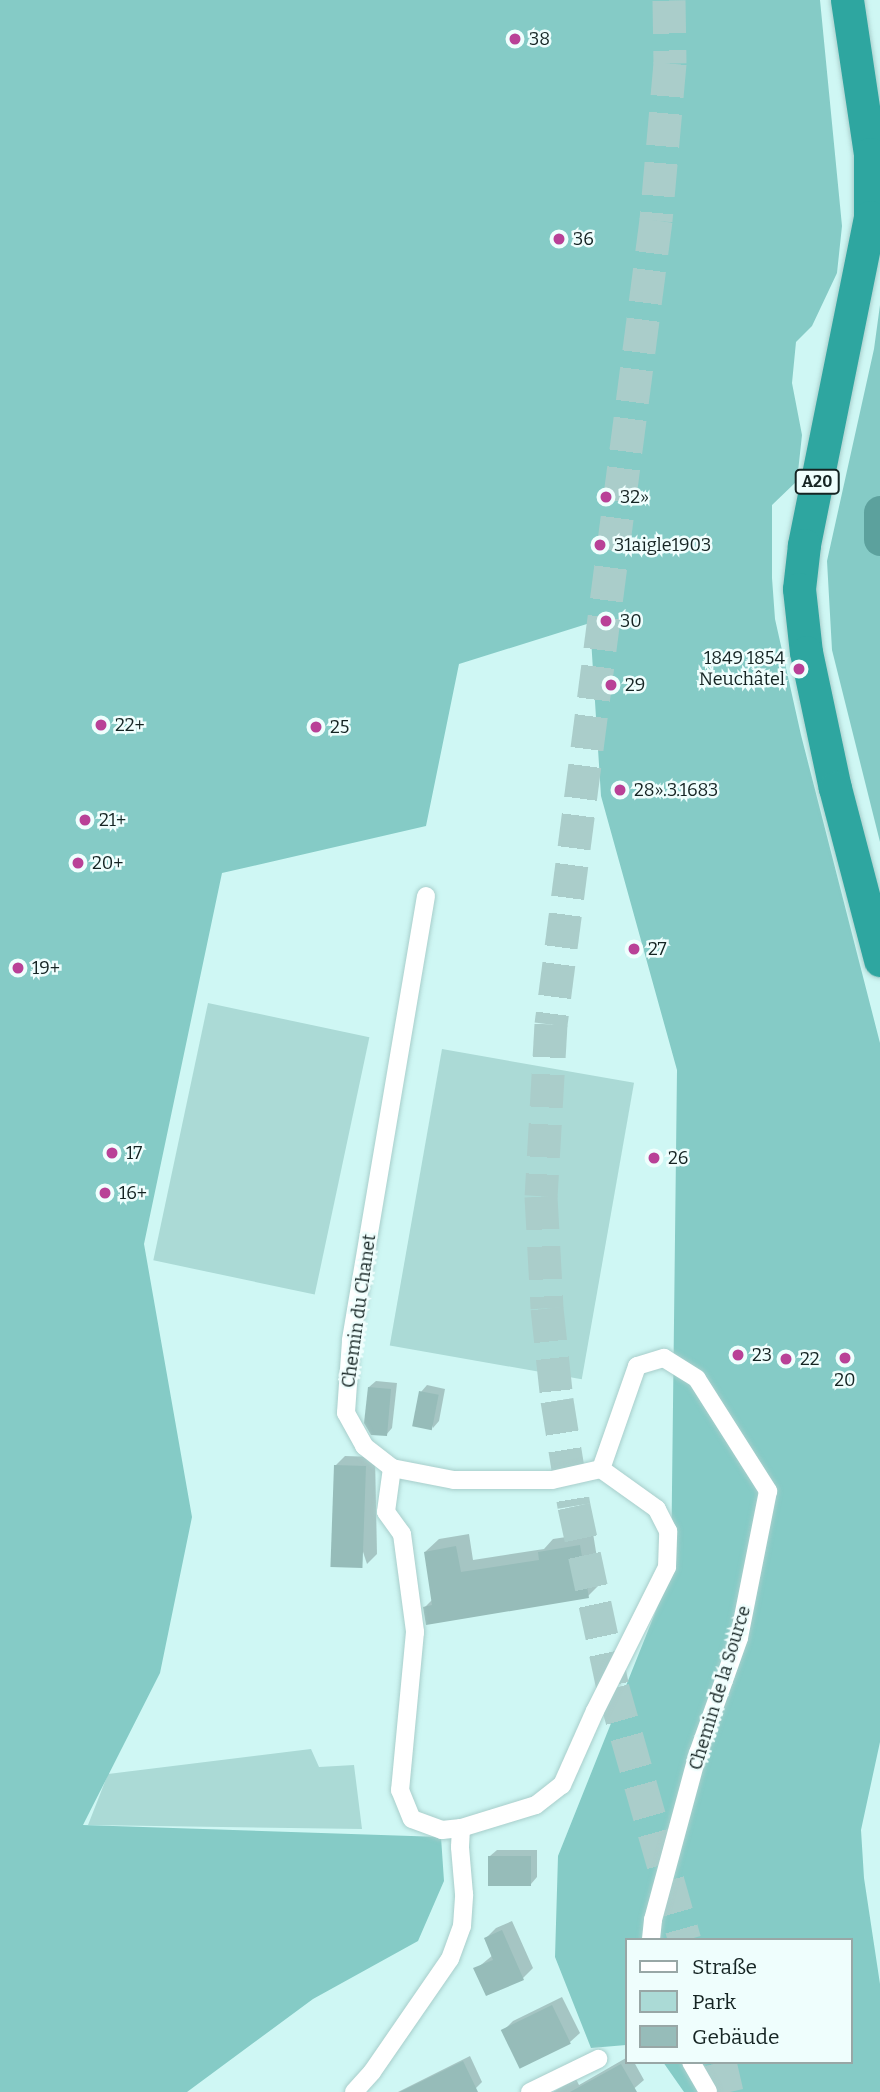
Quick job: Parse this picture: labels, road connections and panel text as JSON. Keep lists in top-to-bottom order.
{
  "streets": {
    "highway": ["A20"],
    "street": ["Chemin du Chanet", "Chemin de la Source"]
  },
  "places": [
    "38",
    "36",
    "32»",
    "31aigle1903",
    "30",
    "1849 1854 Neuchâtel",
    "29",
    "22+",
    "25",
    "28».3.1683",
    "21+",
    "20+",
    "27",
    "19+",
    "17",
    "26",
    "16+",
    "23",
    "20",
    "22"
  ],
  "legend": ["Straße", "Park", "Gebäude"]
}
